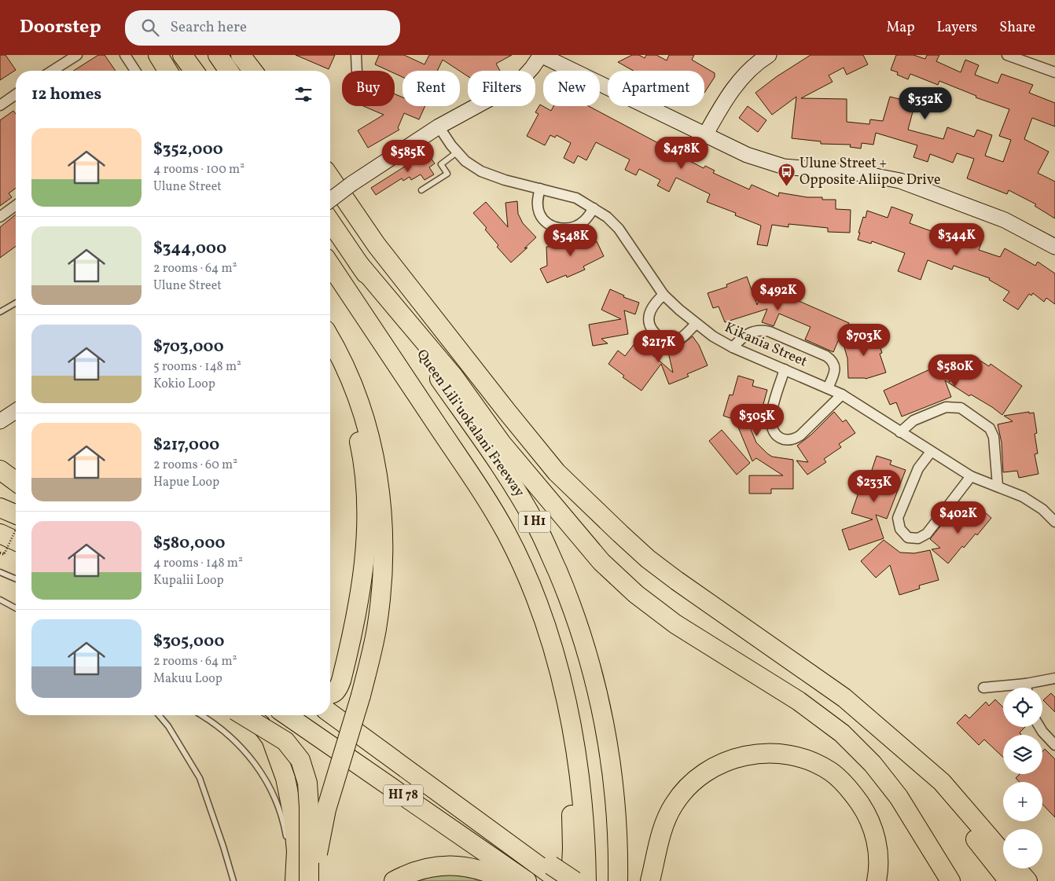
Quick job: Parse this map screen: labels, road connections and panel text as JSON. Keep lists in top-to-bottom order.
{
  "streets": {
    "highway": ["Queen Liliʻuokalani Freeway", "I H1", "HI 78"],
    "street": ["Kikania Street"]
  },
  "places": {
    "bus stop": ["Ulune Street + Opposite Aliipoe Drive"]
  },
  "page": {
    "header": "Doorstep",
    "search": "Search here",
    "nav": ["Map", "Layers", "Share"],
    "chip": [
      "Buy",
      "Rent",
      "Filters",
      "New",
      "Apartment"
    ],
    "heading": "12 homes",
    "price": [
      "$352K",
      "$478K",
      "$585K",
      "$344K",
      "$548K",
      "$492K",
      "$703K",
      "$217K",
      "$580K",
      "$305K",
      "$233K",
      "$402K"
    ],
    "list": [
      {
        "name": "$352,000",
        "note": "4 rooms · 100 m² · Ulune Street"
      },
      {
        "name": "$344,000",
        "note": "2 rooms · 64 m² · Ulune Street"
      },
      {
        "name": "$703,000",
        "note": "5 rooms · 148 m² · Kokio Loop"
      },
      {
        "name": "$217,000",
        "note": "2 rooms · 60 m² · Hapue Loop"
      },
      {
        "name": "$580,000",
        "note": "4 rooms · 148 m² · Kupalii Loop"
      },
      {
        "name": "$305,000",
        "note": "2 rooms · 64 m² · Makuu Loop"
      }
    ],
    "map_buttons": ["+", "−"]
  }
}
